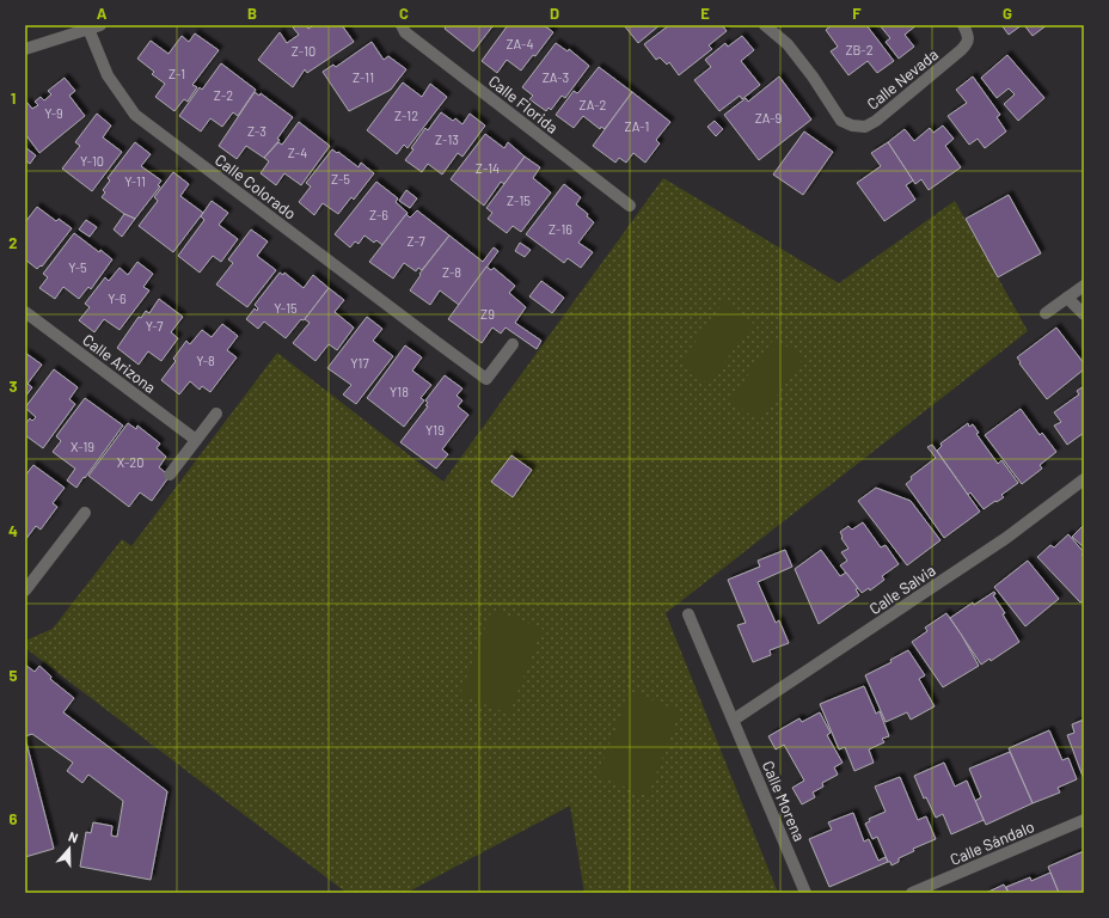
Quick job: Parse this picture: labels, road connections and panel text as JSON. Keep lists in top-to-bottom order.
{
  "streets": {
    "street": [
      "Calle Nevada",
      "Calle Florida",
      "Calle Colorado",
      "Calle Arizona",
      "Calle Salvia",
      "Calle Morena",
      "Calle Sándalo"
    ]
  },
  "crossings": [
    ["Calle Salvia", "Calle Morena"]
  ],
  "house_numbers": [
    "ZA-4",
    "ZB-2",
    "Z-10",
    "Z-1",
    "Z-11",
    "ZA-3",
    "Z-2",
    "ZA-2",
    "Y-9",
    "Z-12",
    "ZA-9",
    "ZA-1",
    "Z-3",
    "Z-13",
    "Z-4",
    "Y-10",
    "Z-14",
    "Z-5",
    "Y-11",
    "Z-15",
    "Z-6",
    "Z-16",
    "Z-7",
    "Y-5",
    "Z-8",
    "Y-6",
    "Y-15",
    "Z9",
    "Y-7",
    "Y-8",
    "Y17",
    "Y18",
    "Y19",
    "X-19",
    "X-20"
  ],
  "north": "top",
  "grid": {
    "columns": [
      "A",
      "B",
      "C",
      "D",
      "E",
      "F",
      "G"
    ],
    "rows": [
      "1",
      "2",
      "3",
      "4",
      "5",
      "6"
    ]
  }
}
